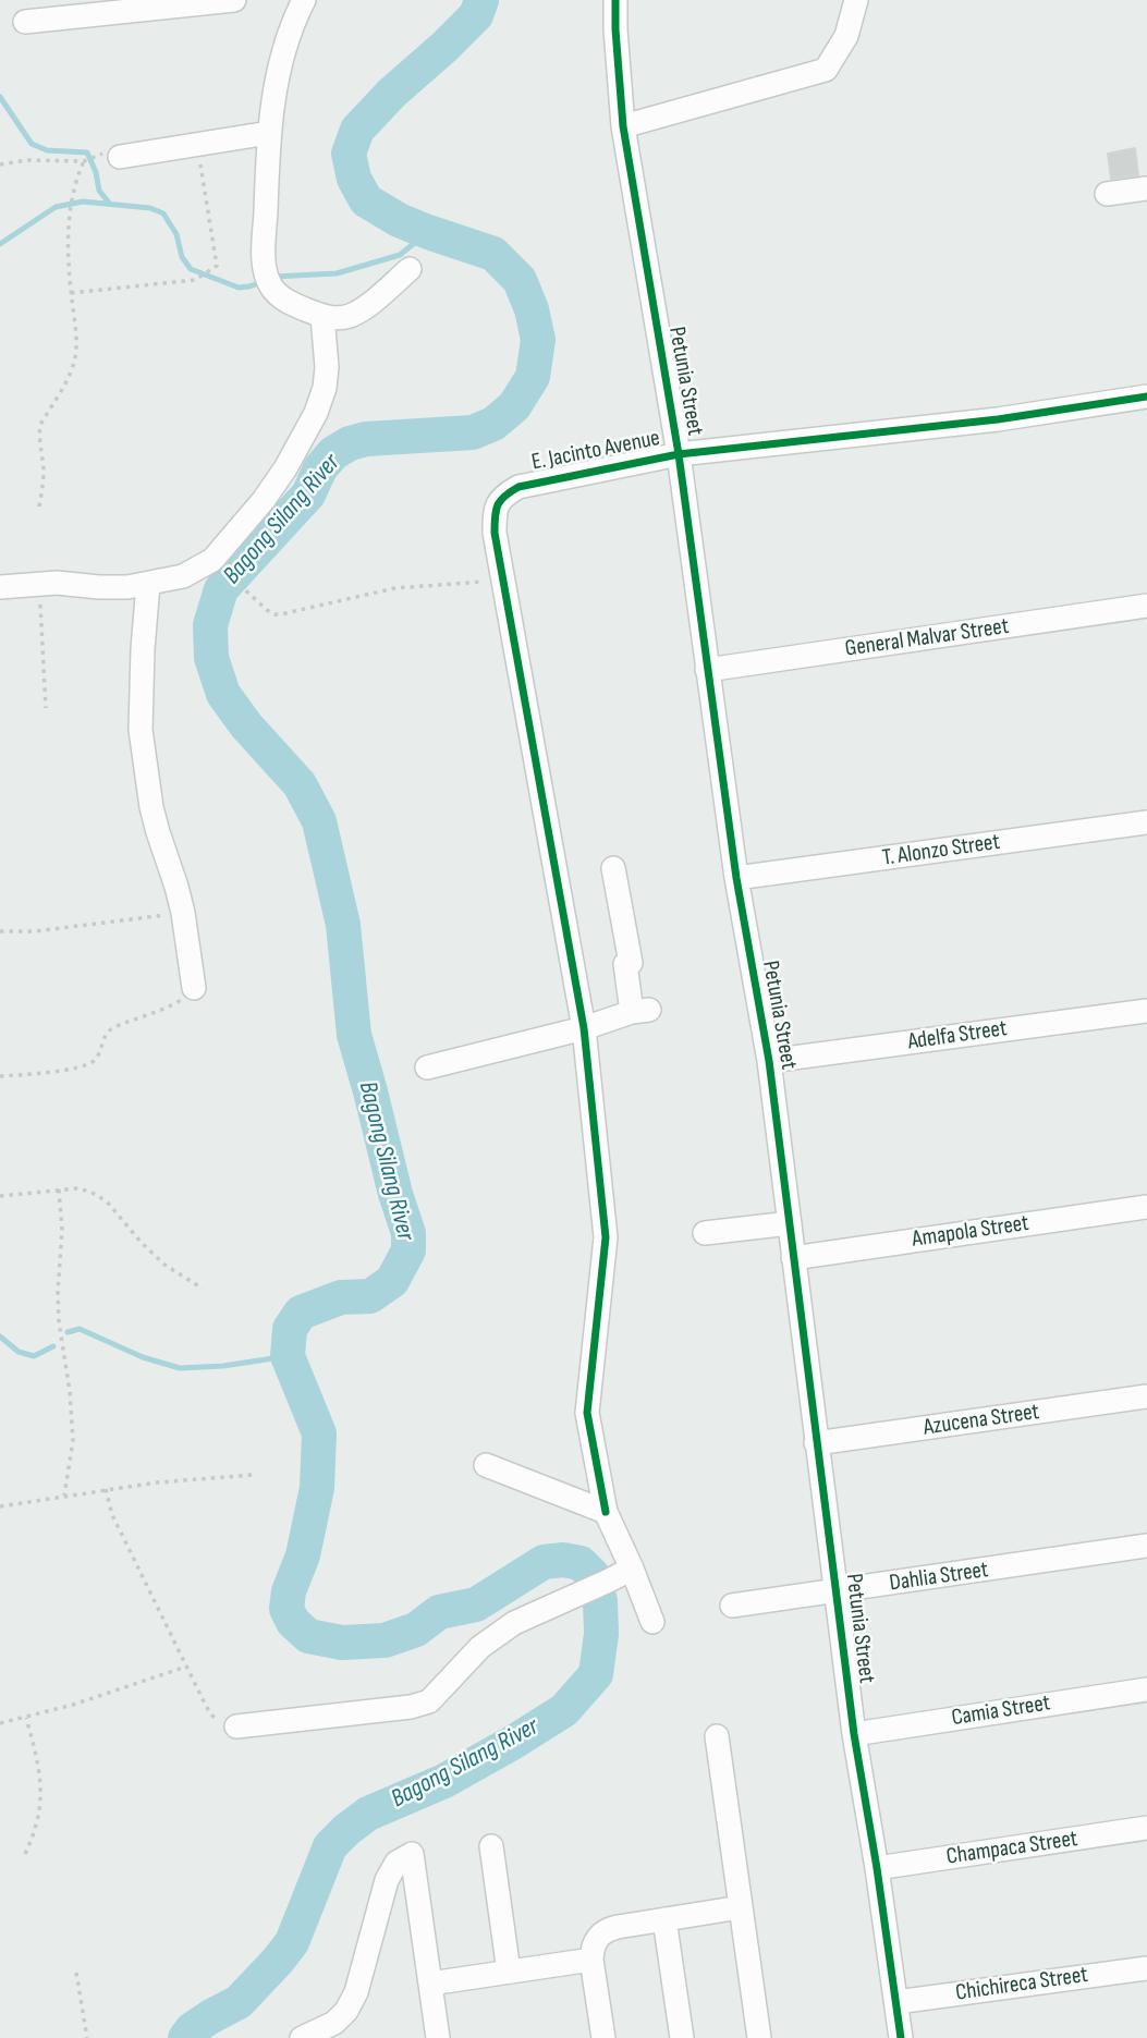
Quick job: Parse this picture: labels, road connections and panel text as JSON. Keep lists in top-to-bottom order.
{
  "streets": {
    "street": [
      "Petunia Street",
      "E. Jacinto Avenue",
      "General Malvar Street",
      "T. Alonzo Street",
      "Adelfa Street",
      "Amapola Street",
      "Azucena Street",
      "Dahlia Street",
      "Camia Street",
      "Champaca Street",
      "Chichireca Street"
    ]
  },
  "crossings": [
    ["Petunia Street", "E. Jacinto Avenue"],
    ["Petunia Street", "General Malvar Street"],
    ["Petunia Street", "T. Alonzo Street"],
    ["Petunia Street", "Adelfa Street"],
    ["Petunia Street", "Amapola Street"],
    ["Petunia Street", "Azucena Street"],
    ["Petunia Street", "Dahlia Street"],
    ["Petunia Street", "Camia Street"],
    ["Petunia Street", "Champaca Street"],
    ["Petunia Street", "Chichireca Street"]
  ],
  "water": ["Bagong Silang River"]
}
